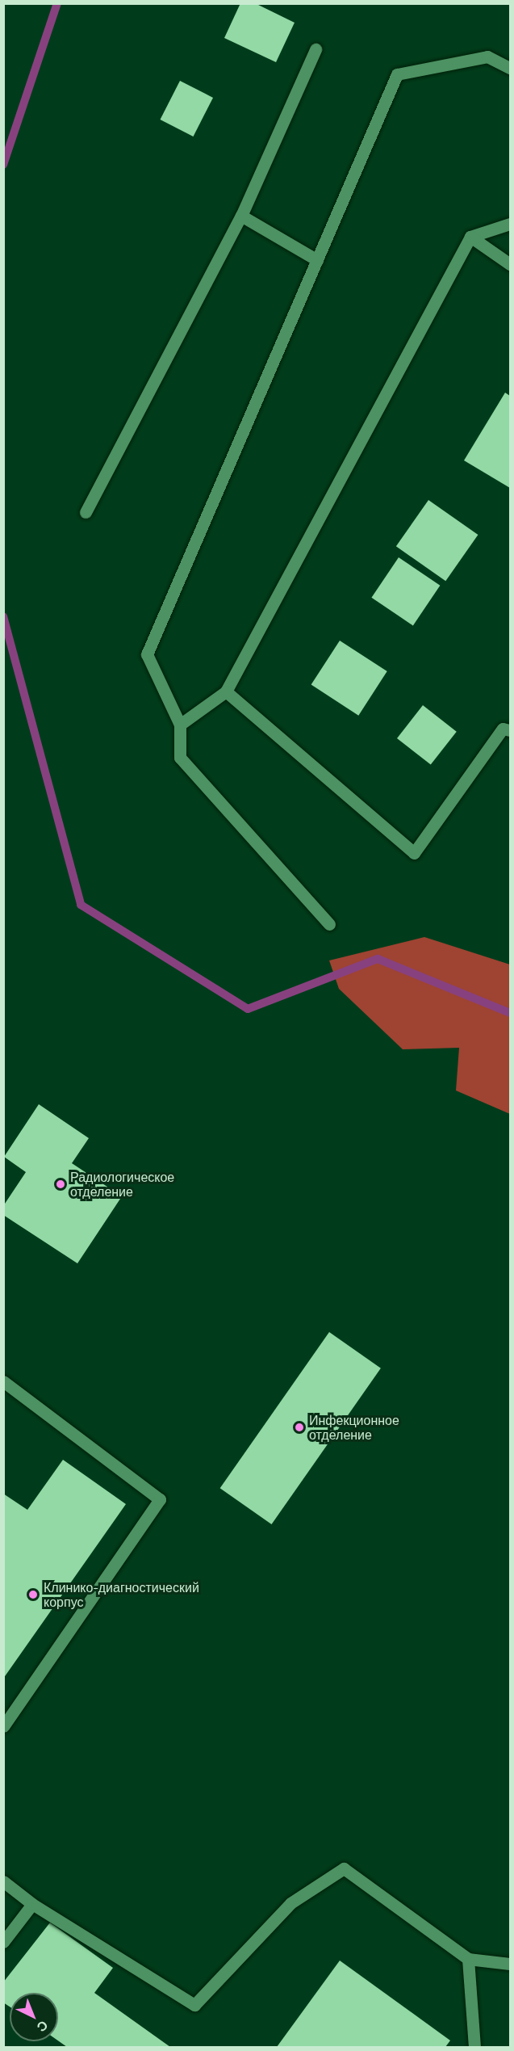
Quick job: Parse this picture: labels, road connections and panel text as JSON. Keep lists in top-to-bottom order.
{
  "places": ["Радиологическое отделение", "Инфекционное отделение", "Клинико-диагностический корпус"],
  "north": "bottom right"
}
